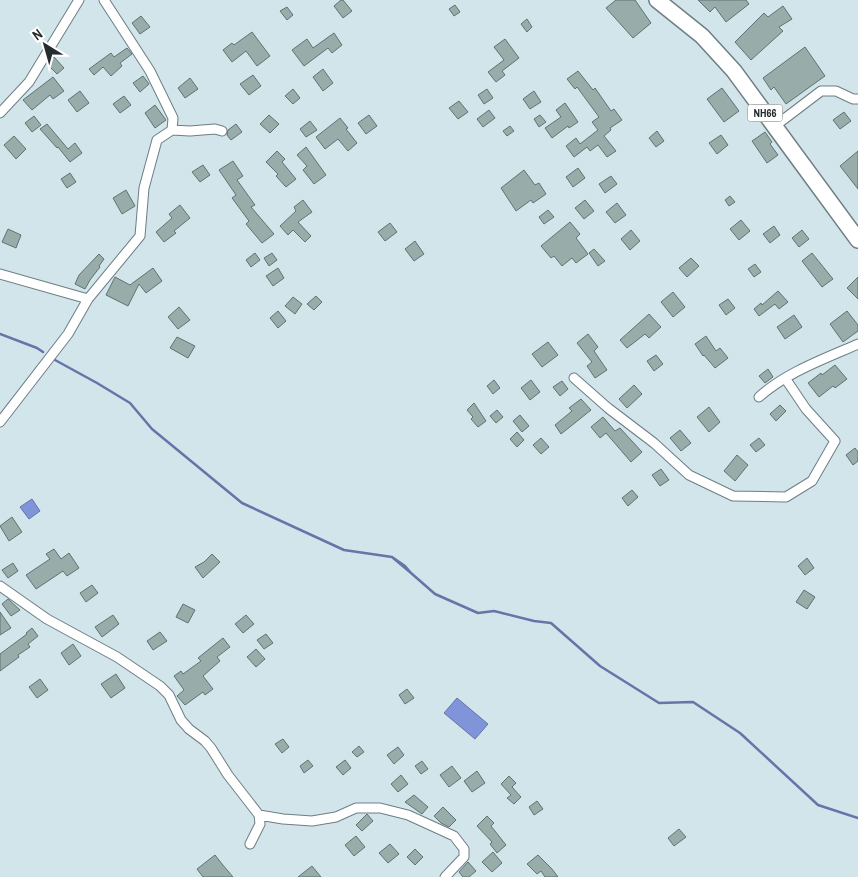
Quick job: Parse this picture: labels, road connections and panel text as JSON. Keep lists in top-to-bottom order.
{
  "streets": {
    "highway": ["NH66"]
  },
  "north": "top left"
}
